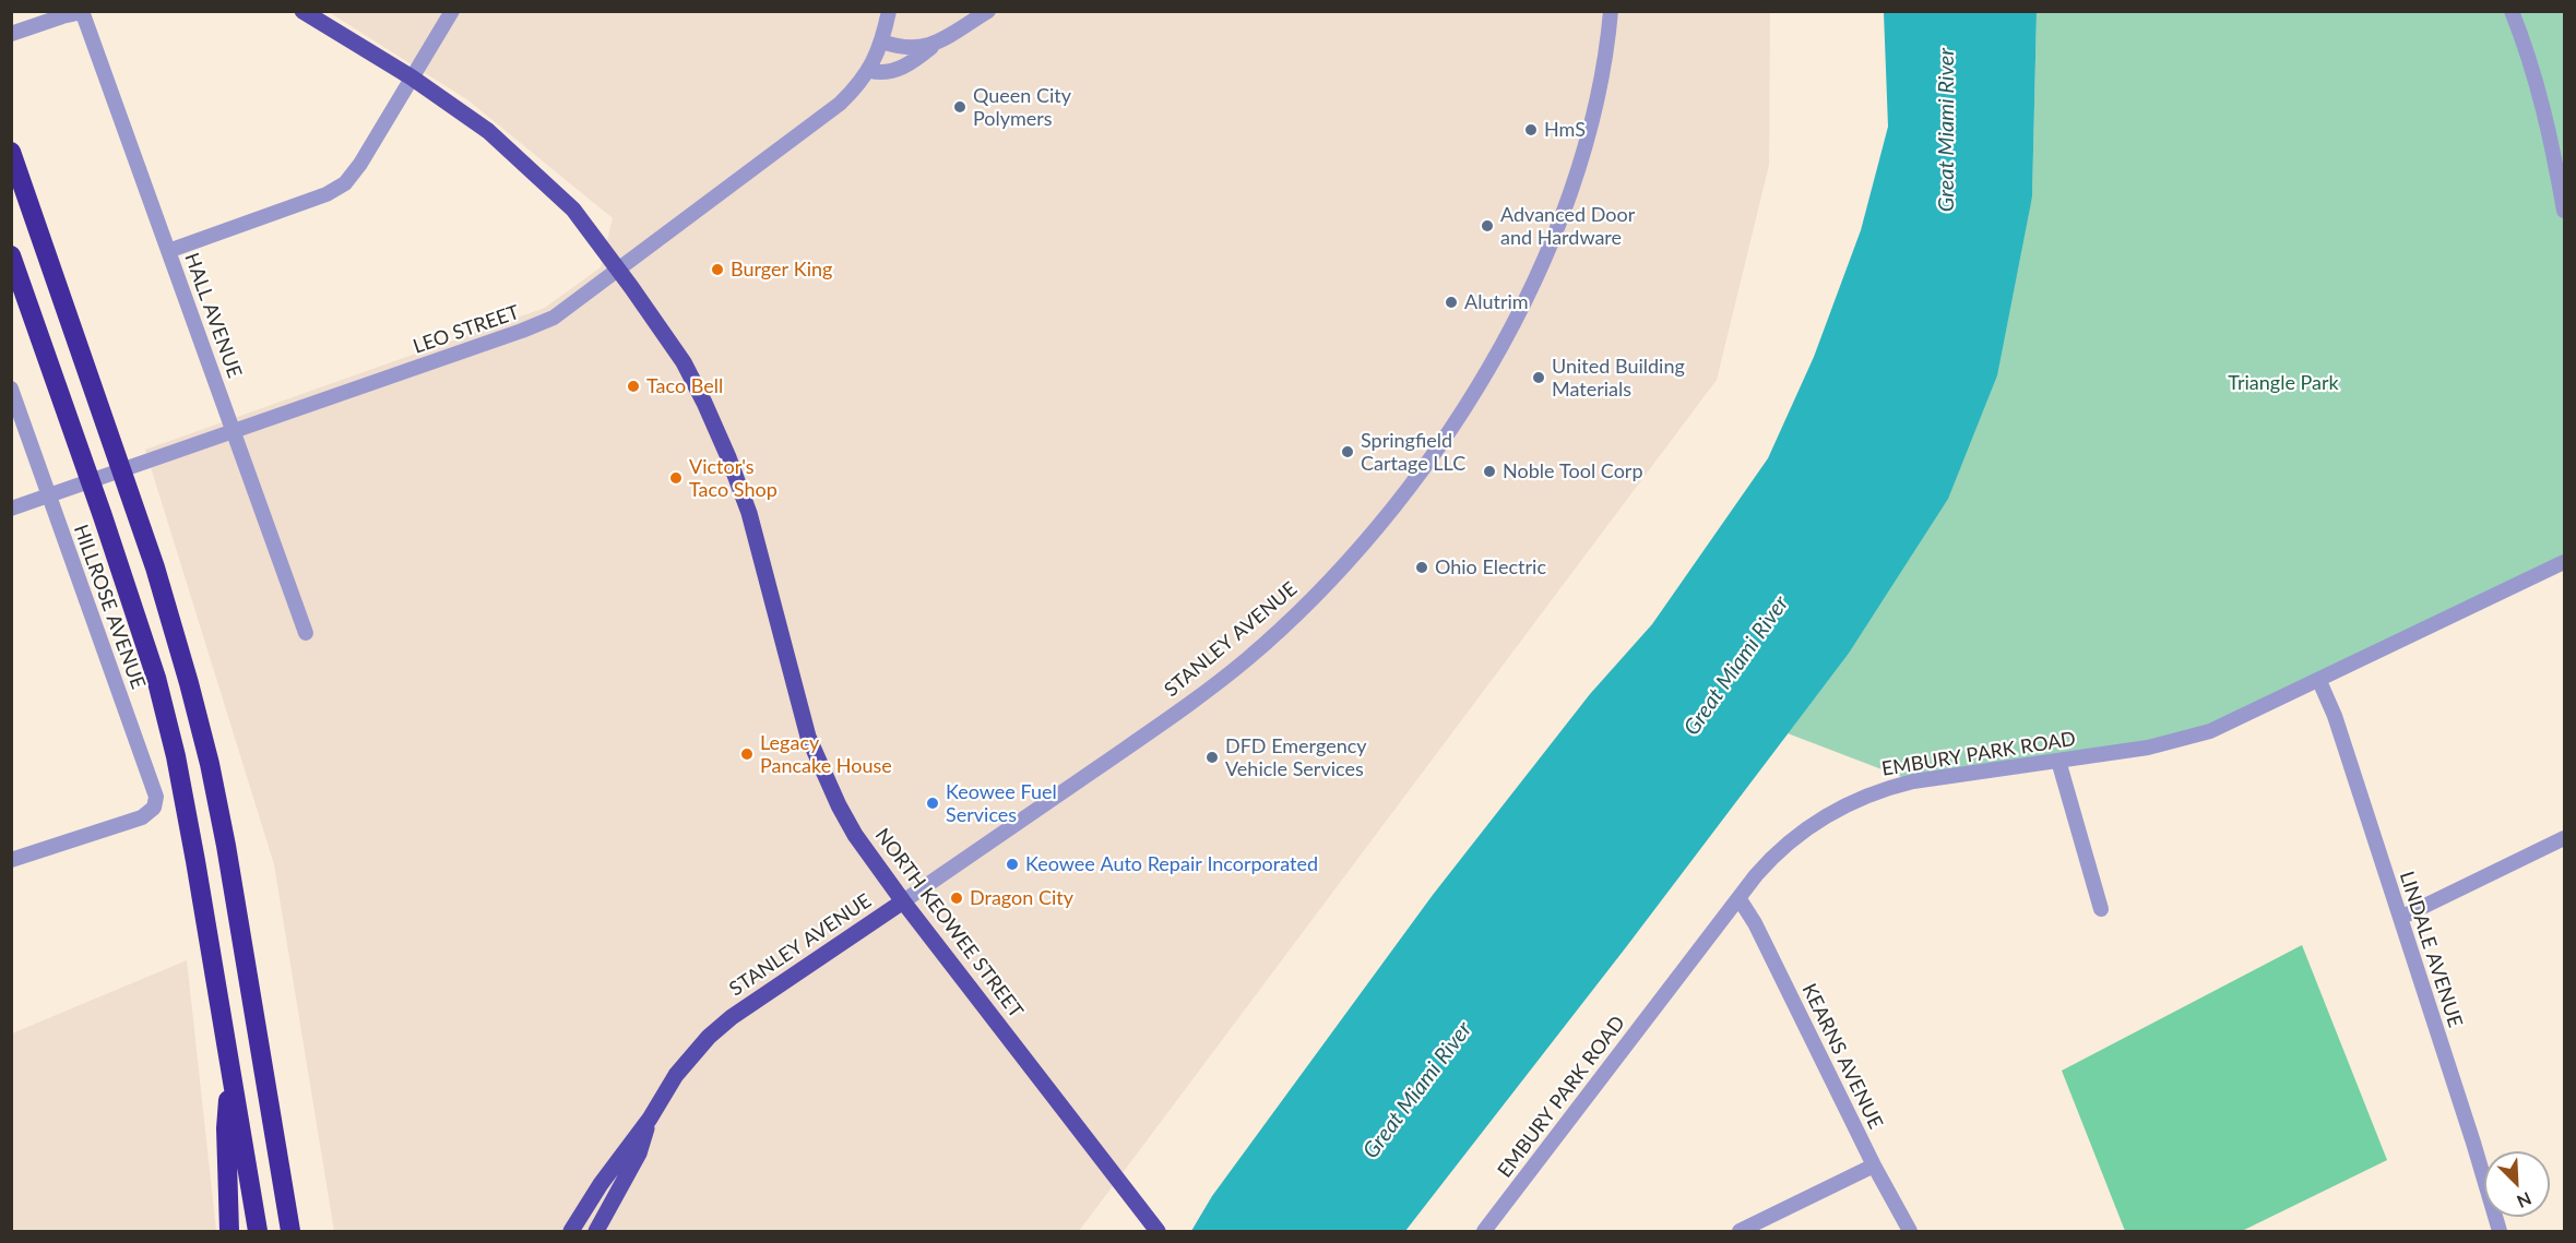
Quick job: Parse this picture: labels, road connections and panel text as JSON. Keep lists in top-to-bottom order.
{
  "streets": {
    "main road": ["STANLEY AVENUE", "NORTH KEOWEE STREET"],
    "street": [
      "HALL AVENUE",
      "LEO STREET",
      "HILLROSE AVENUE",
      "EMBURY PARK ROAD",
      "LINDALE AVENUE",
      "KEARNS AVENUE"
    ]
  },
  "crossings": [
    ["HALL AVENUE", "LEO STREET"],
    ["LEO STREET", "HILLROSE AVENUE"],
    ["LEO STREET", "NORTH KEOWEE STREET"],
    ["STANLEY AVENUE", "NORTH KEOWEE STREET"],
    ["EMBURY PARK ROAD", "LINDALE AVENUE"],
    ["EMBURY PARK ROAD", "KEARNS AVENUE"]
  ],
  "water": ["Great Miami River"],
  "parks": ["Triangle Park"],
  "places": [
    "Queen City Polymers",
    "HmS",
    "Advanced Door and Hardware",
    "Burger King",
    "Alutrim",
    "United Building Materials",
    "Taco Bell",
    "Springfield Cartage LLC",
    "Noble Tool Corp",
    "Victor's Taco Shop",
    "Ohio Electric",
    "Legacy Pancake House",
    "DFD Emergency Vehicle Services",
    "Keowee Fuel Services",
    "Keowee Auto Repair Incorporated",
    "Dragon City"
  ],
  "north": "bottom right"
}
